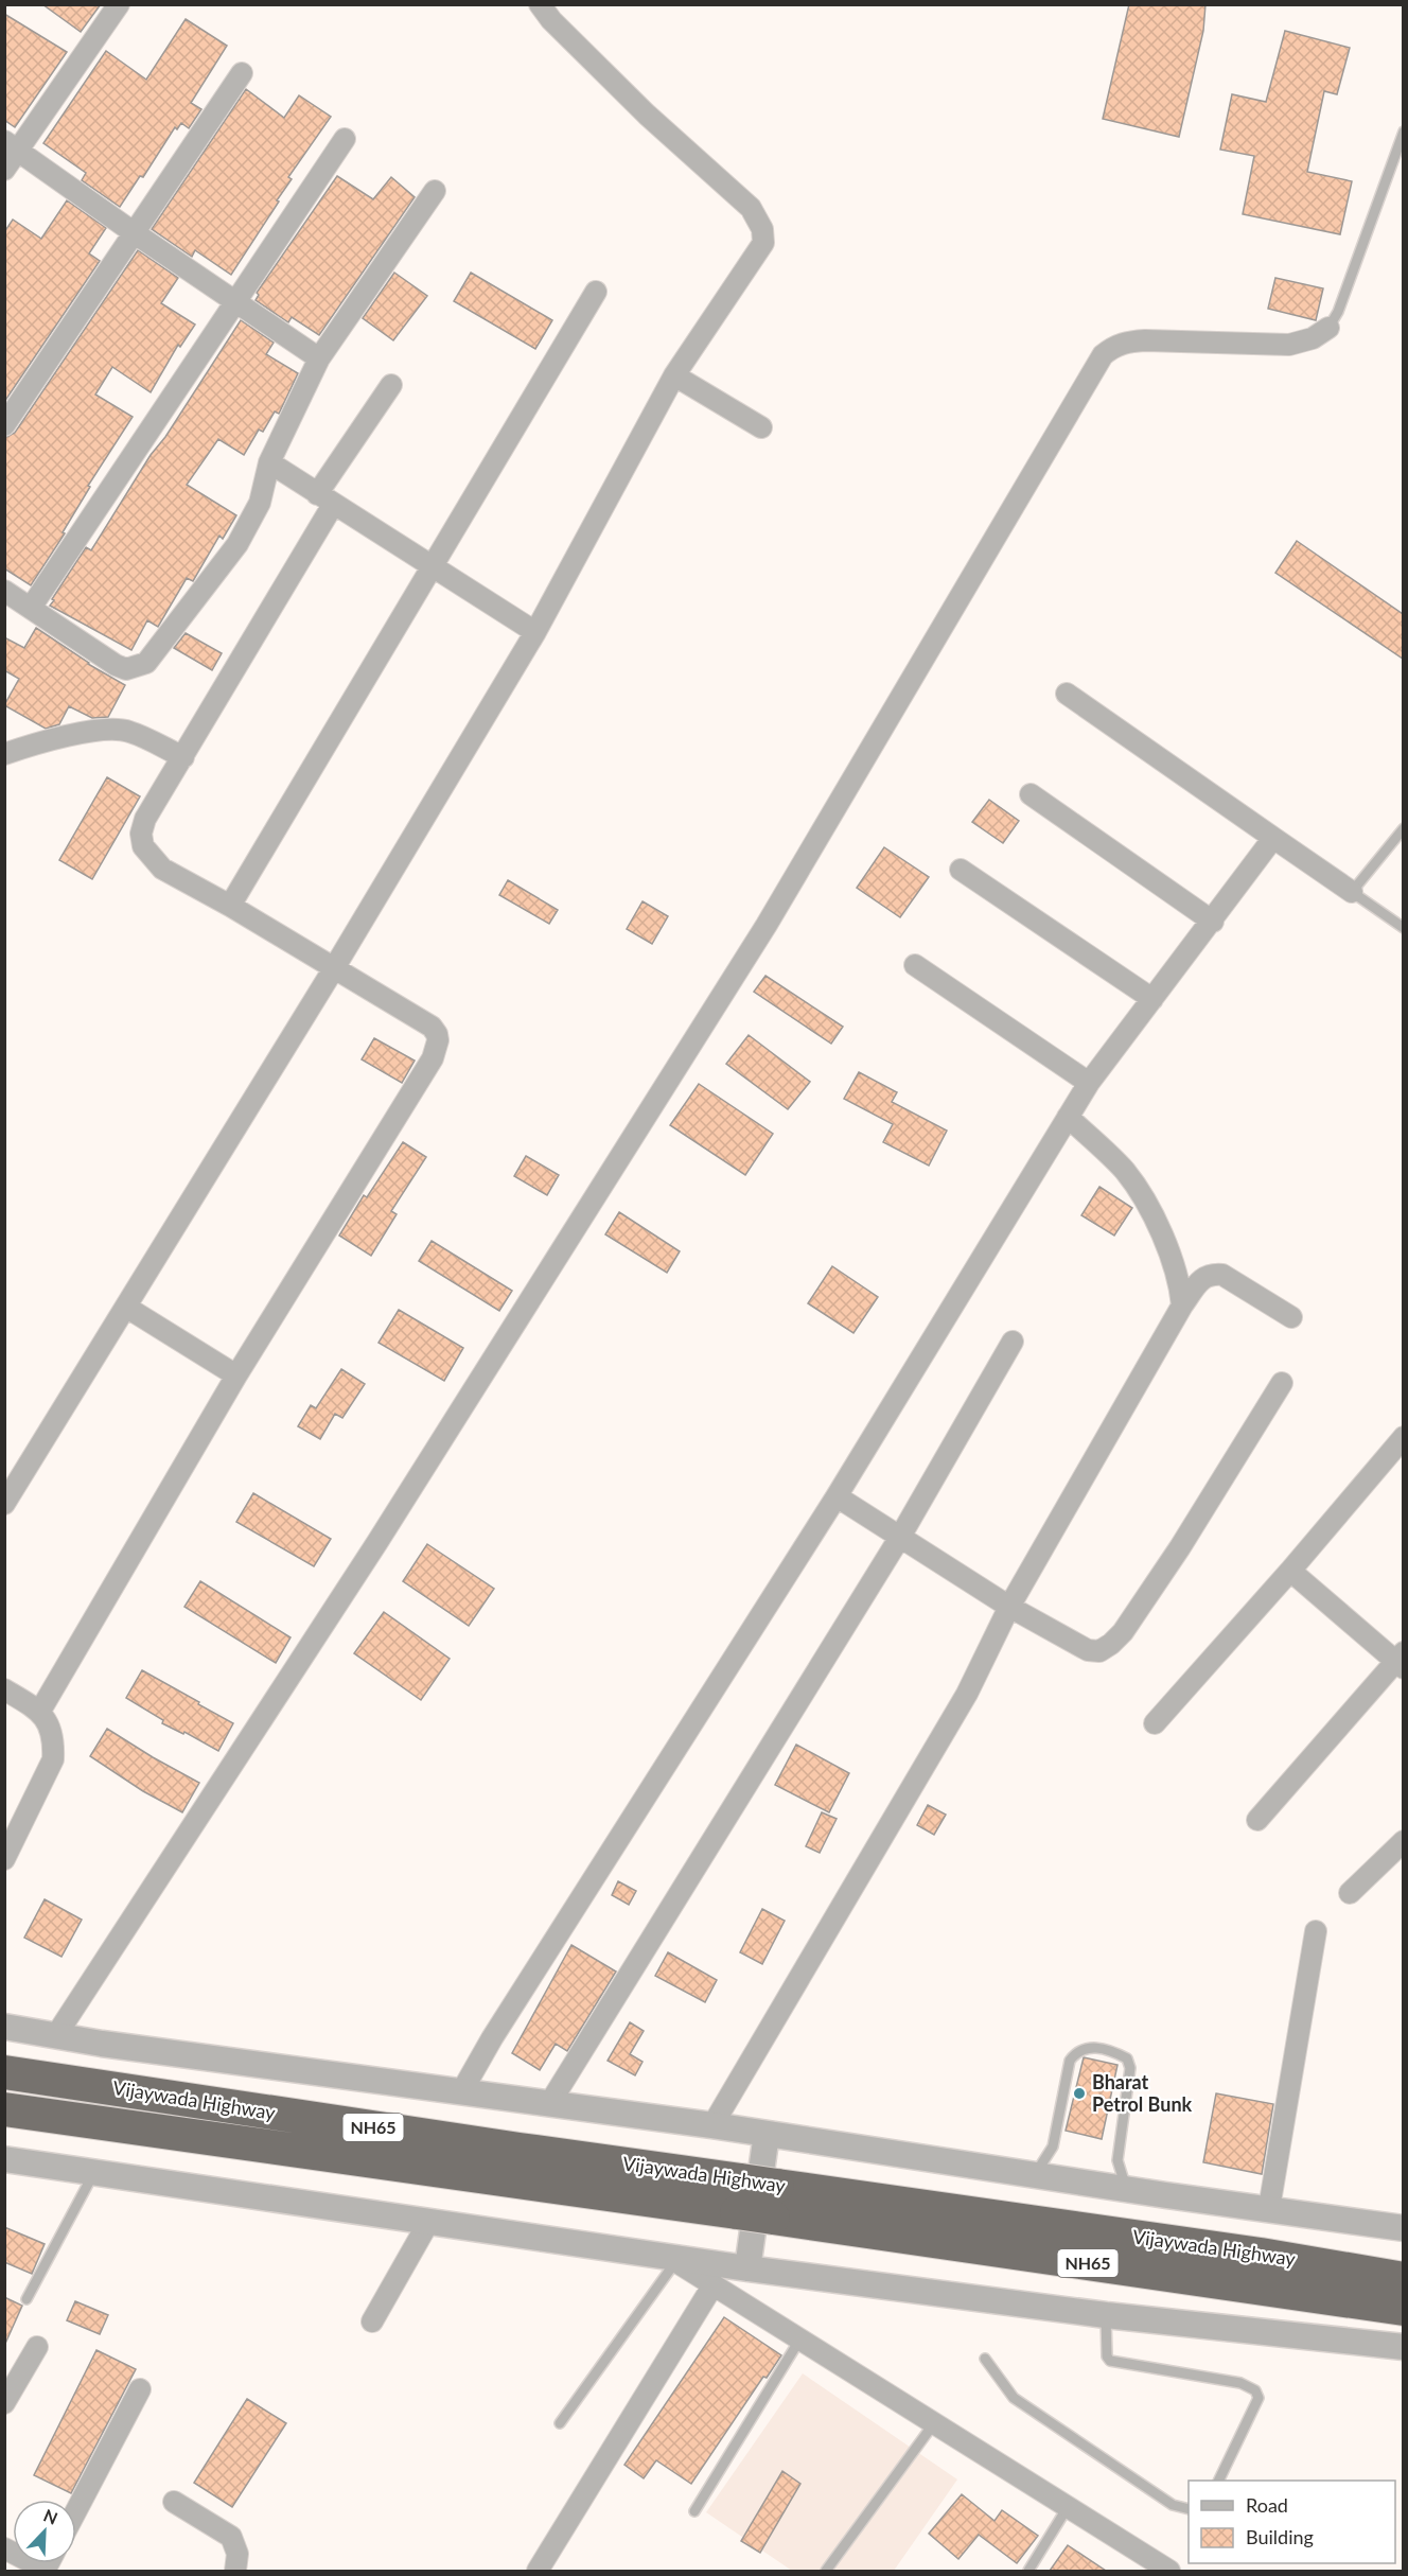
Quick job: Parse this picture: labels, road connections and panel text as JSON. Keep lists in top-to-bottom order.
{
  "streets": {
    "highway": ["Vijaywada Highway", "NH65"]
  },
  "places": ["Bharat Petrol Bunk"],
  "legend": ["Road", "Building"],
  "north": "top right"
}
